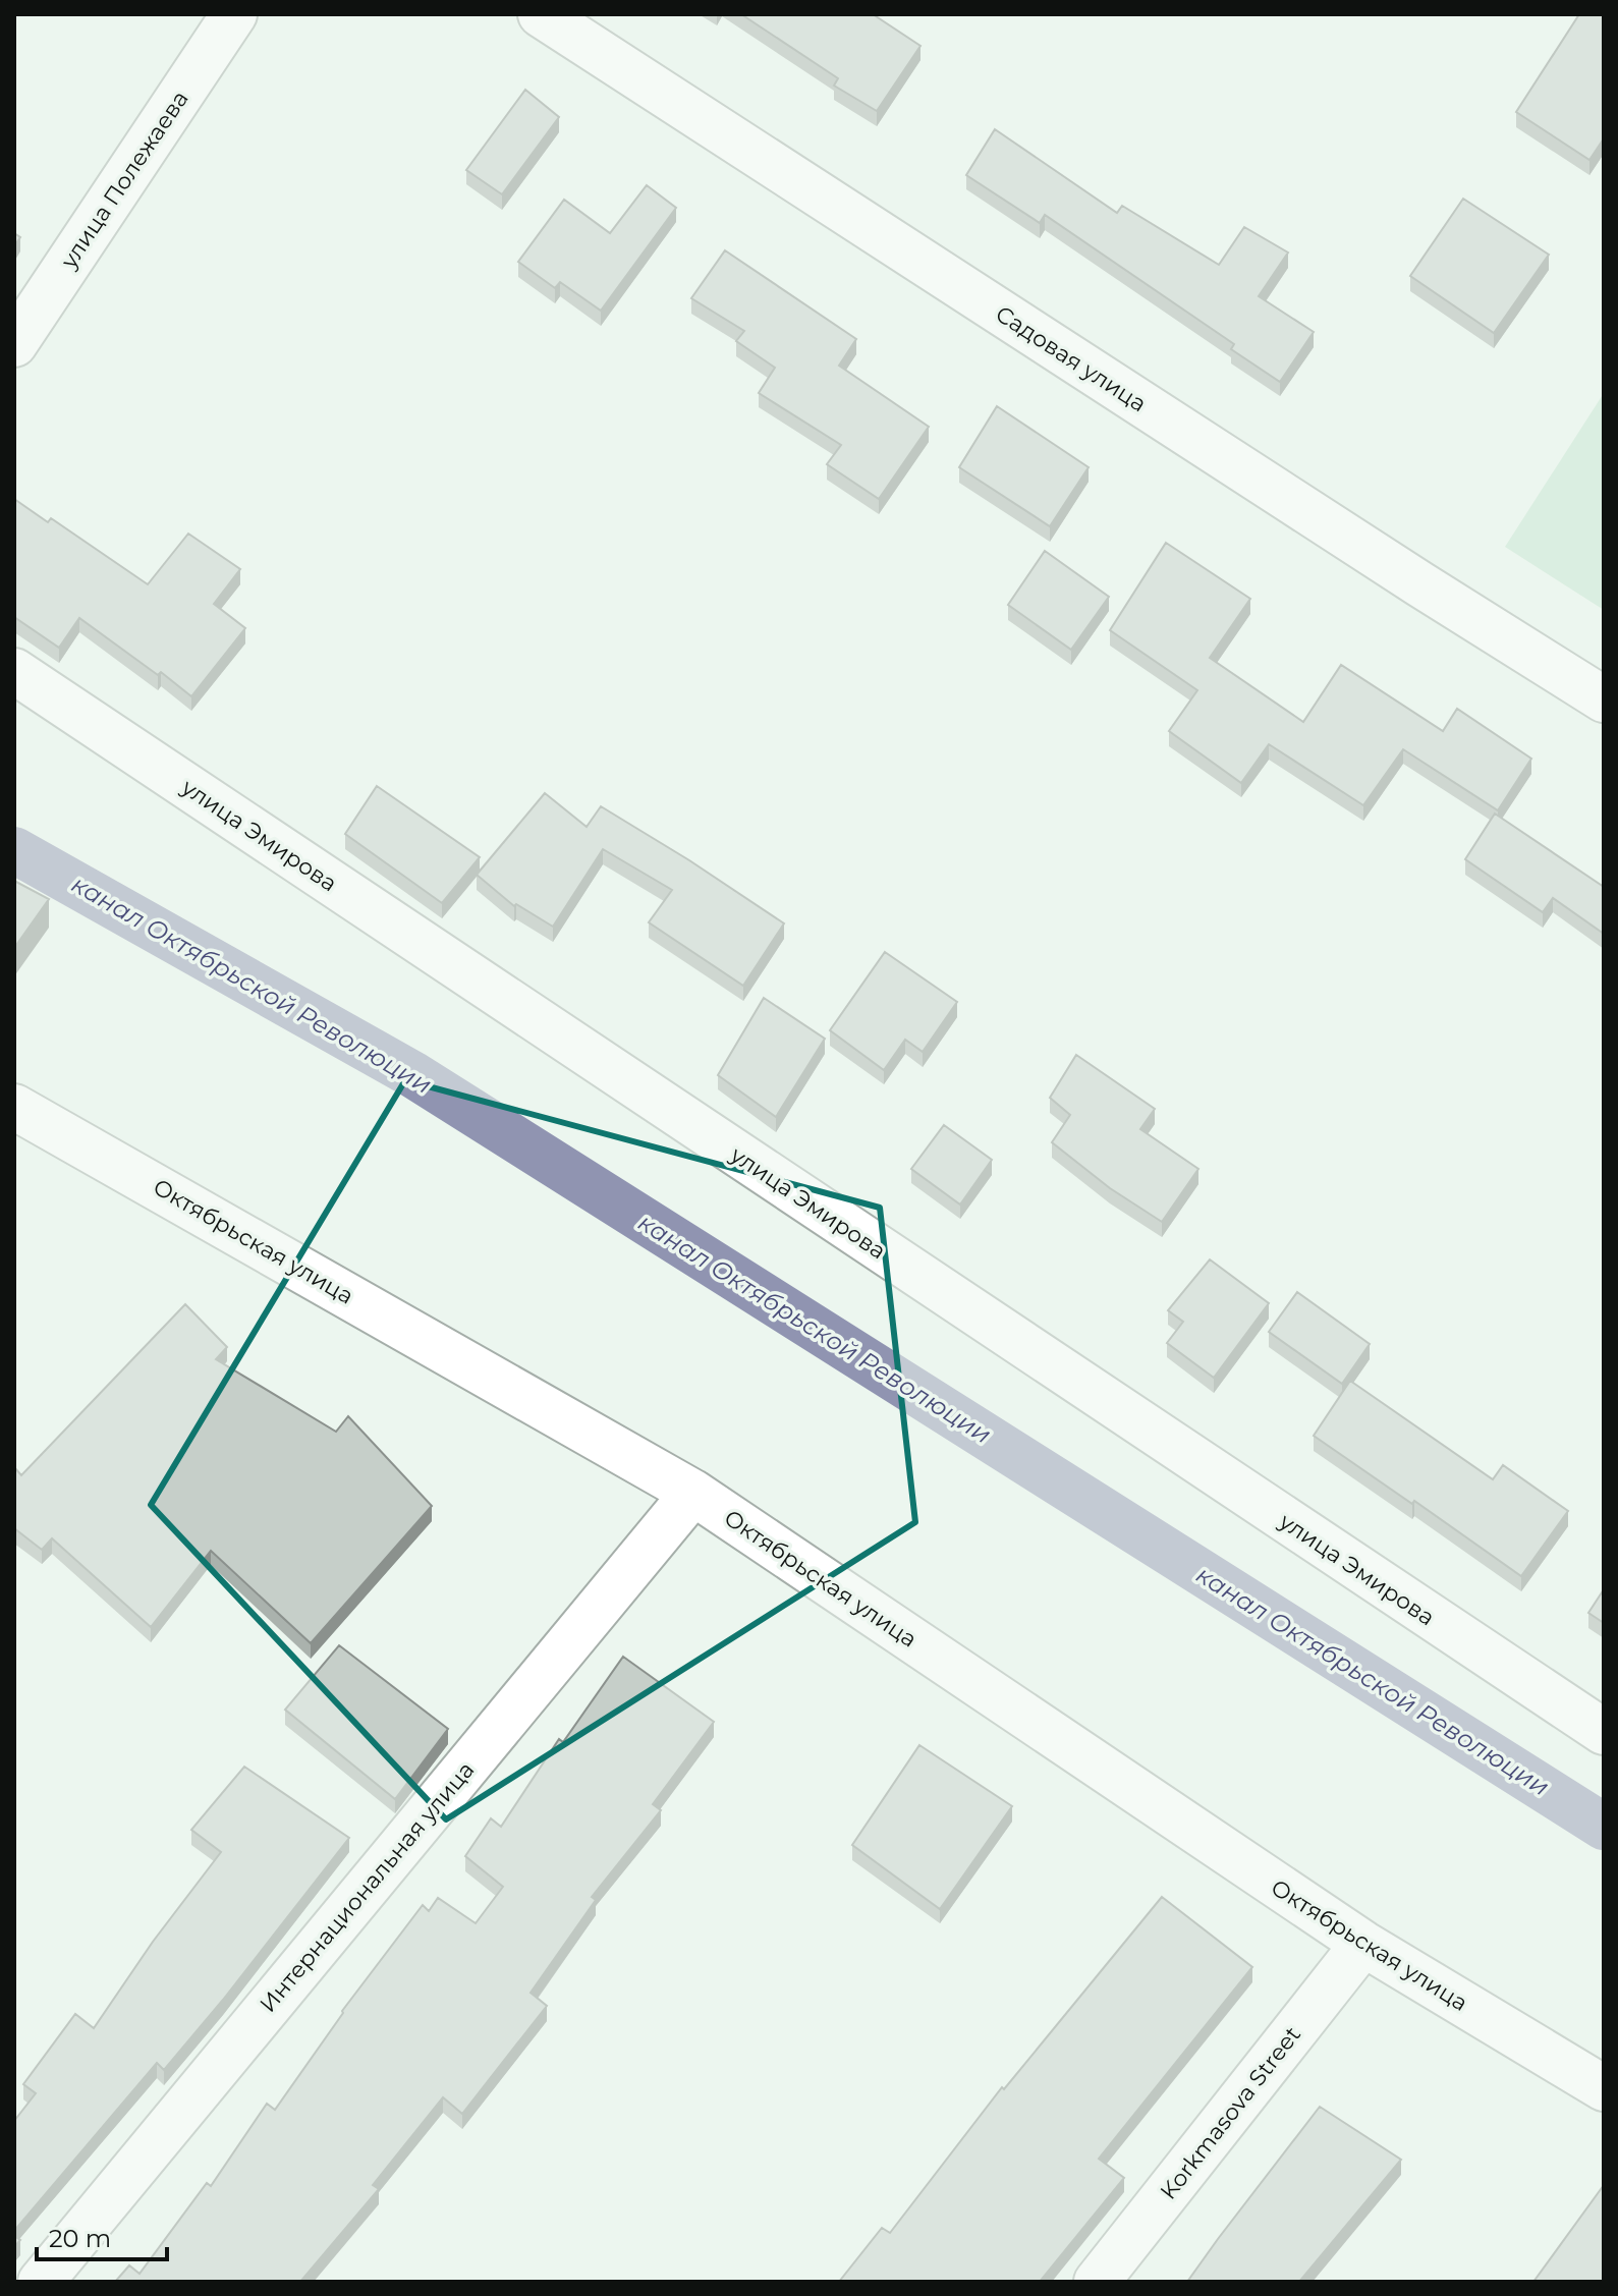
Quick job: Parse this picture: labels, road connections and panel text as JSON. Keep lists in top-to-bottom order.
{
  "streets": {
    "street": [
      "улица Полежаева",
      "Садовая улица",
      "улица Эмирова",
      "Октябрьская улица",
      "Интернациональная улица",
      "Korkmasova Street"
    ]
  },
  "crossings": [
    ["Октябрьская улица", "Интернациональная улица"],
    ["Октябрьская улица", "Korkmasova Street"]
  ],
  "water": ["канал Октябрьской Революции"],
  "scale_bar": "20 m"
}
